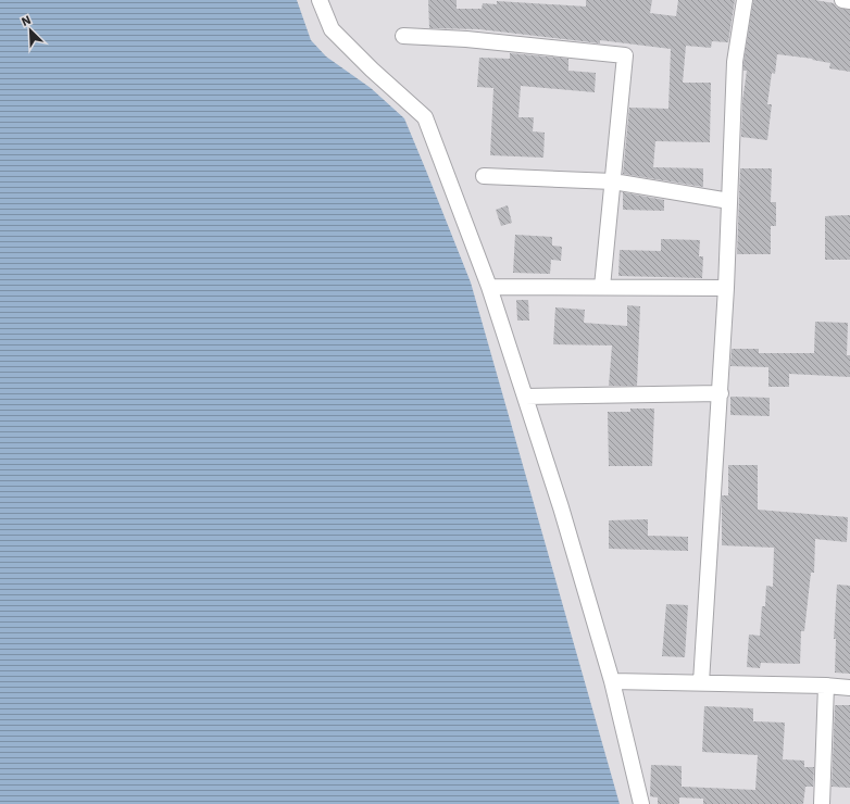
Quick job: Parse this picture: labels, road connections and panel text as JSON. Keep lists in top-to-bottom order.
{
  "north": "top left"
}
